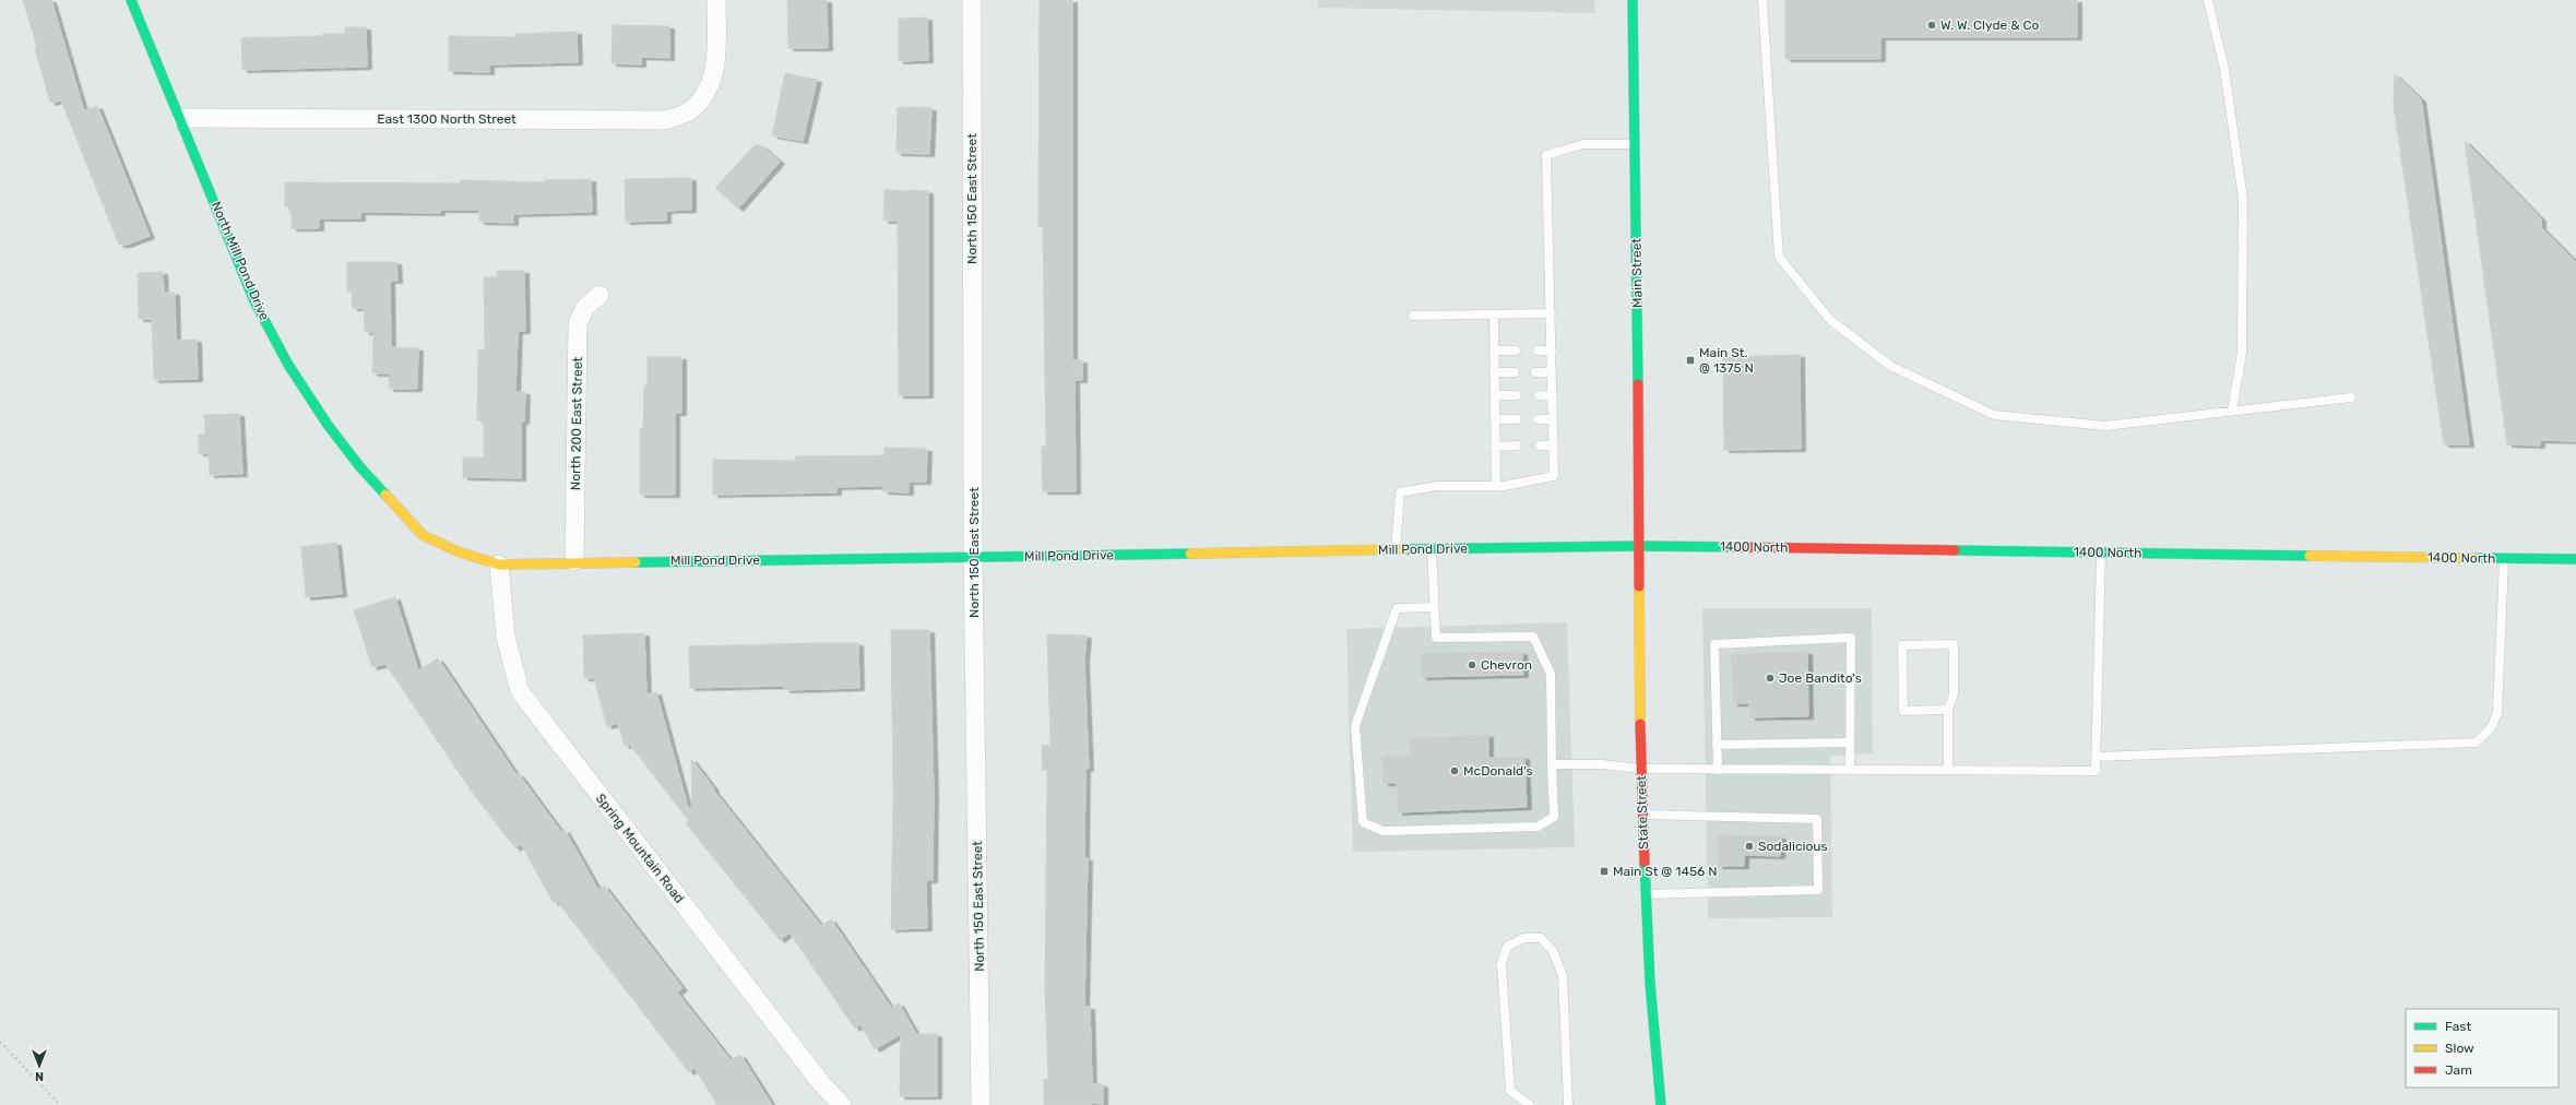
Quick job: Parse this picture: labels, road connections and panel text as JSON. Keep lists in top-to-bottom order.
{
  "streets": {
    "main road": [
      "North Mill Pond Drive",
      "Main Street",
      "1400 North",
      "Mill Pond Drive",
      "State Street"
    ],
    "street": [
      "East 1300 North Street",
      "North 150 East Street",
      "North 200 East Street",
      "Spring Mountain Road"
    ]
  },
  "crossings": [
    ["East 1300 North Street", "North Mill Pond Drive"],
    ["North 150 East Street", "Mill Pond Drive"],
    ["North Mill Pond Drive", "Mill Pond Drive"],
    ["North Mill Pond Drive", "Spring Mountain Road"],
    ["Main Street", "1400 North"],
    ["Main Street", "Mill Pond Drive"],
    ["Main Street", "State Street"],
    ["North 200 East Street", "Mill Pond Drive"],
    ["1400 North", "Mill Pond Drive"],
    ["1400 North", "State Street"],
    ["Mill Pond Drive", "State Street"],
    ["Mill Pond Drive", "Spring Mountain Road"]
  ],
  "places": {
    "other": [
      "W. W. Clyde & Co",
      "Chevron",
      "Joe Bandito's",
      "McDonald's",
      "Sodalicious"
    ],
    "transit": ["Main St. @ 1375 N", "Main St @ 1456 N"]
  },
  "legend": ["Fast", "Slow", "Jam"],
  "north": "bottom"
}
